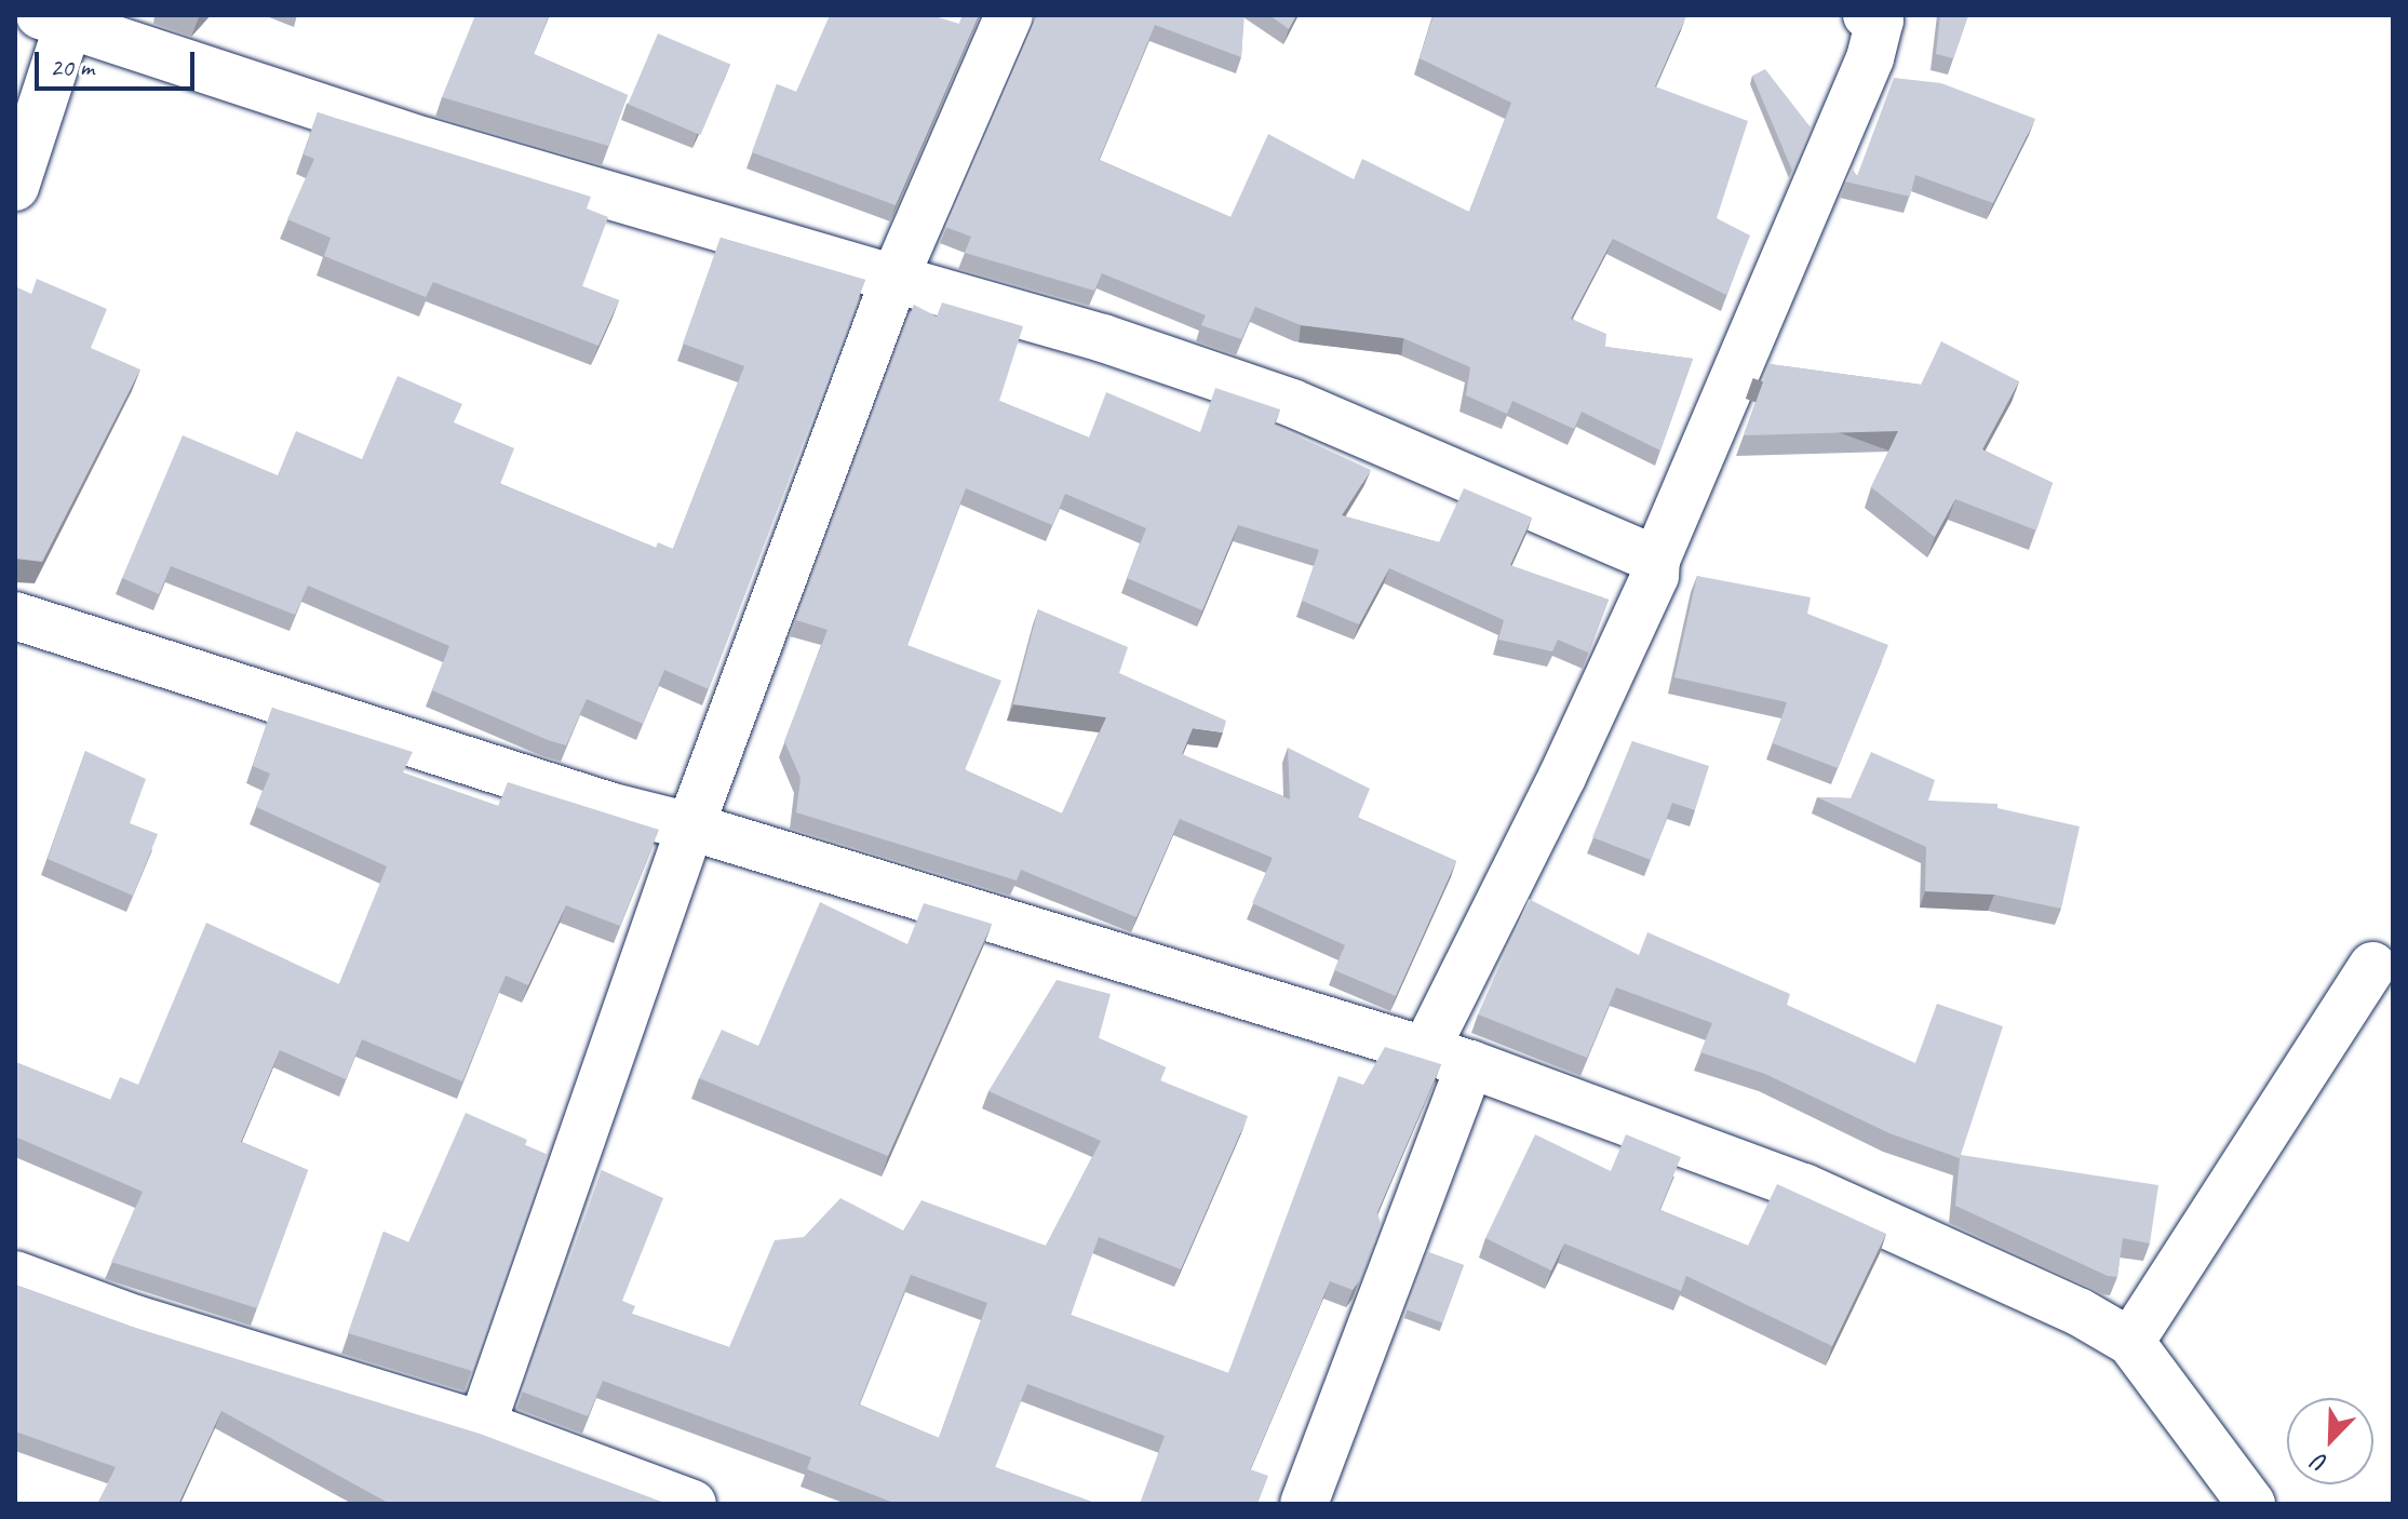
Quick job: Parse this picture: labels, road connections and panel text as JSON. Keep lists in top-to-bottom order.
{
  "scale_bar": "20 m",
  "north": "bottom left"
}
